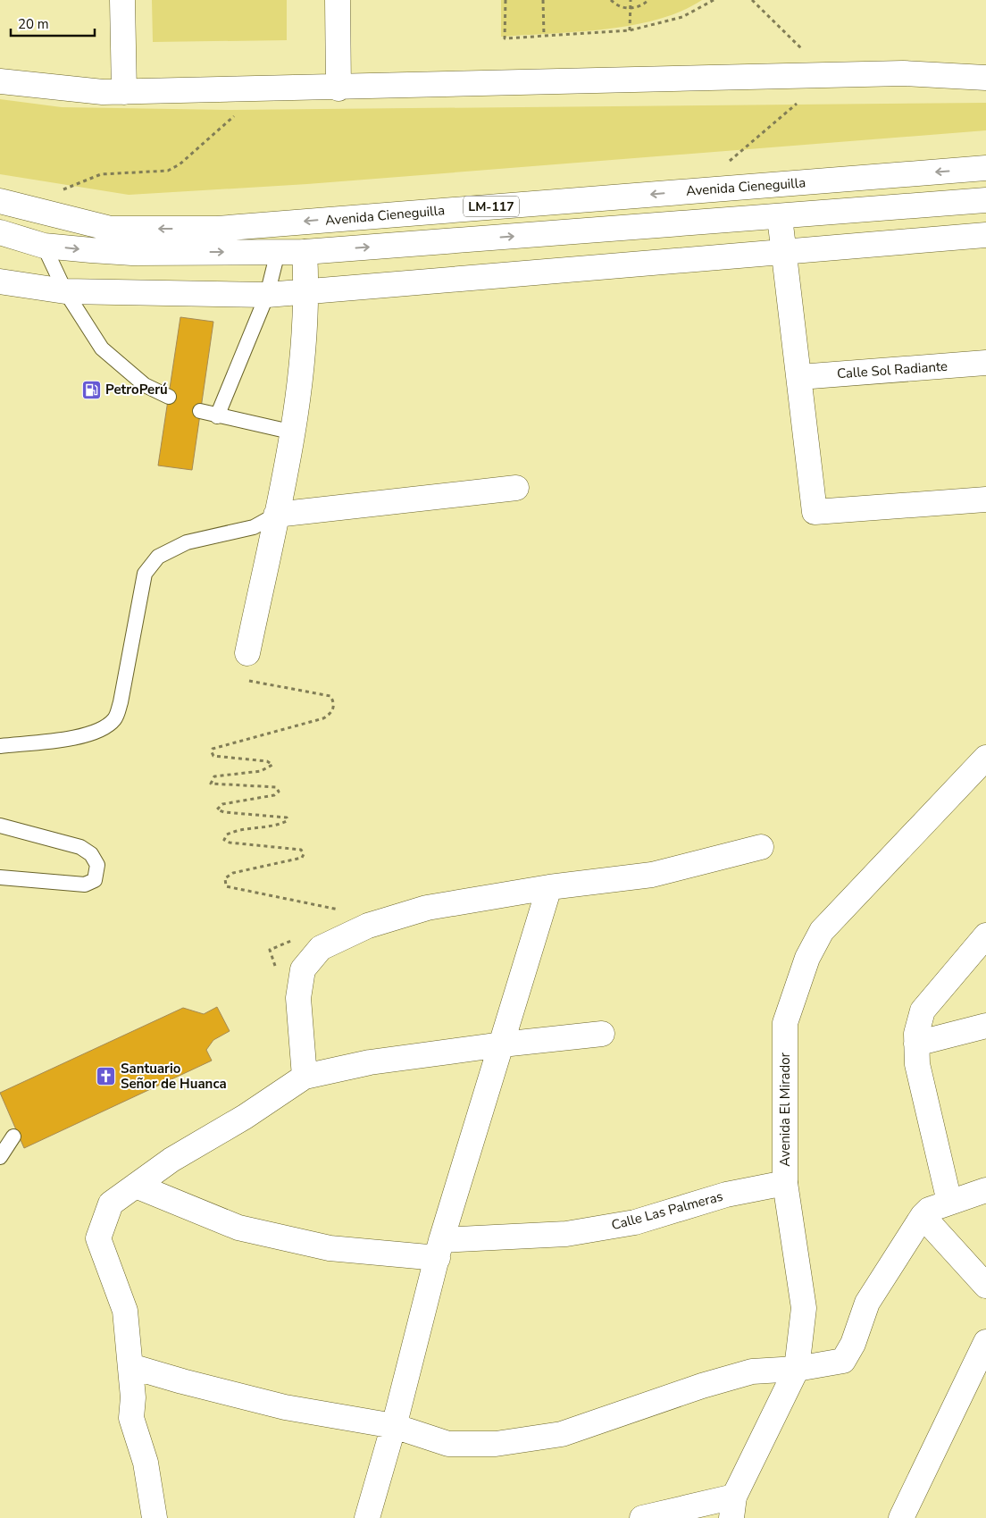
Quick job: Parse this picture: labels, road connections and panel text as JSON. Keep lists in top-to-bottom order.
{
  "streets": {
    "street": [
      "Avenida Cieneguilla",
      "LM-117",
      "Calle Sol Radiante",
      "Avenida El Mirador",
      "Calle Las Palmeras"
    ]
  },
  "crossings": [
    ["Avenida El Mirador", "Calle Las Palmeras"]
  ],
  "places": {
    "fuel station": ["PetroPerú"],
    "church": ["Santuario Señor de Huanca"]
  },
  "scale_bar": "20 m"
}
